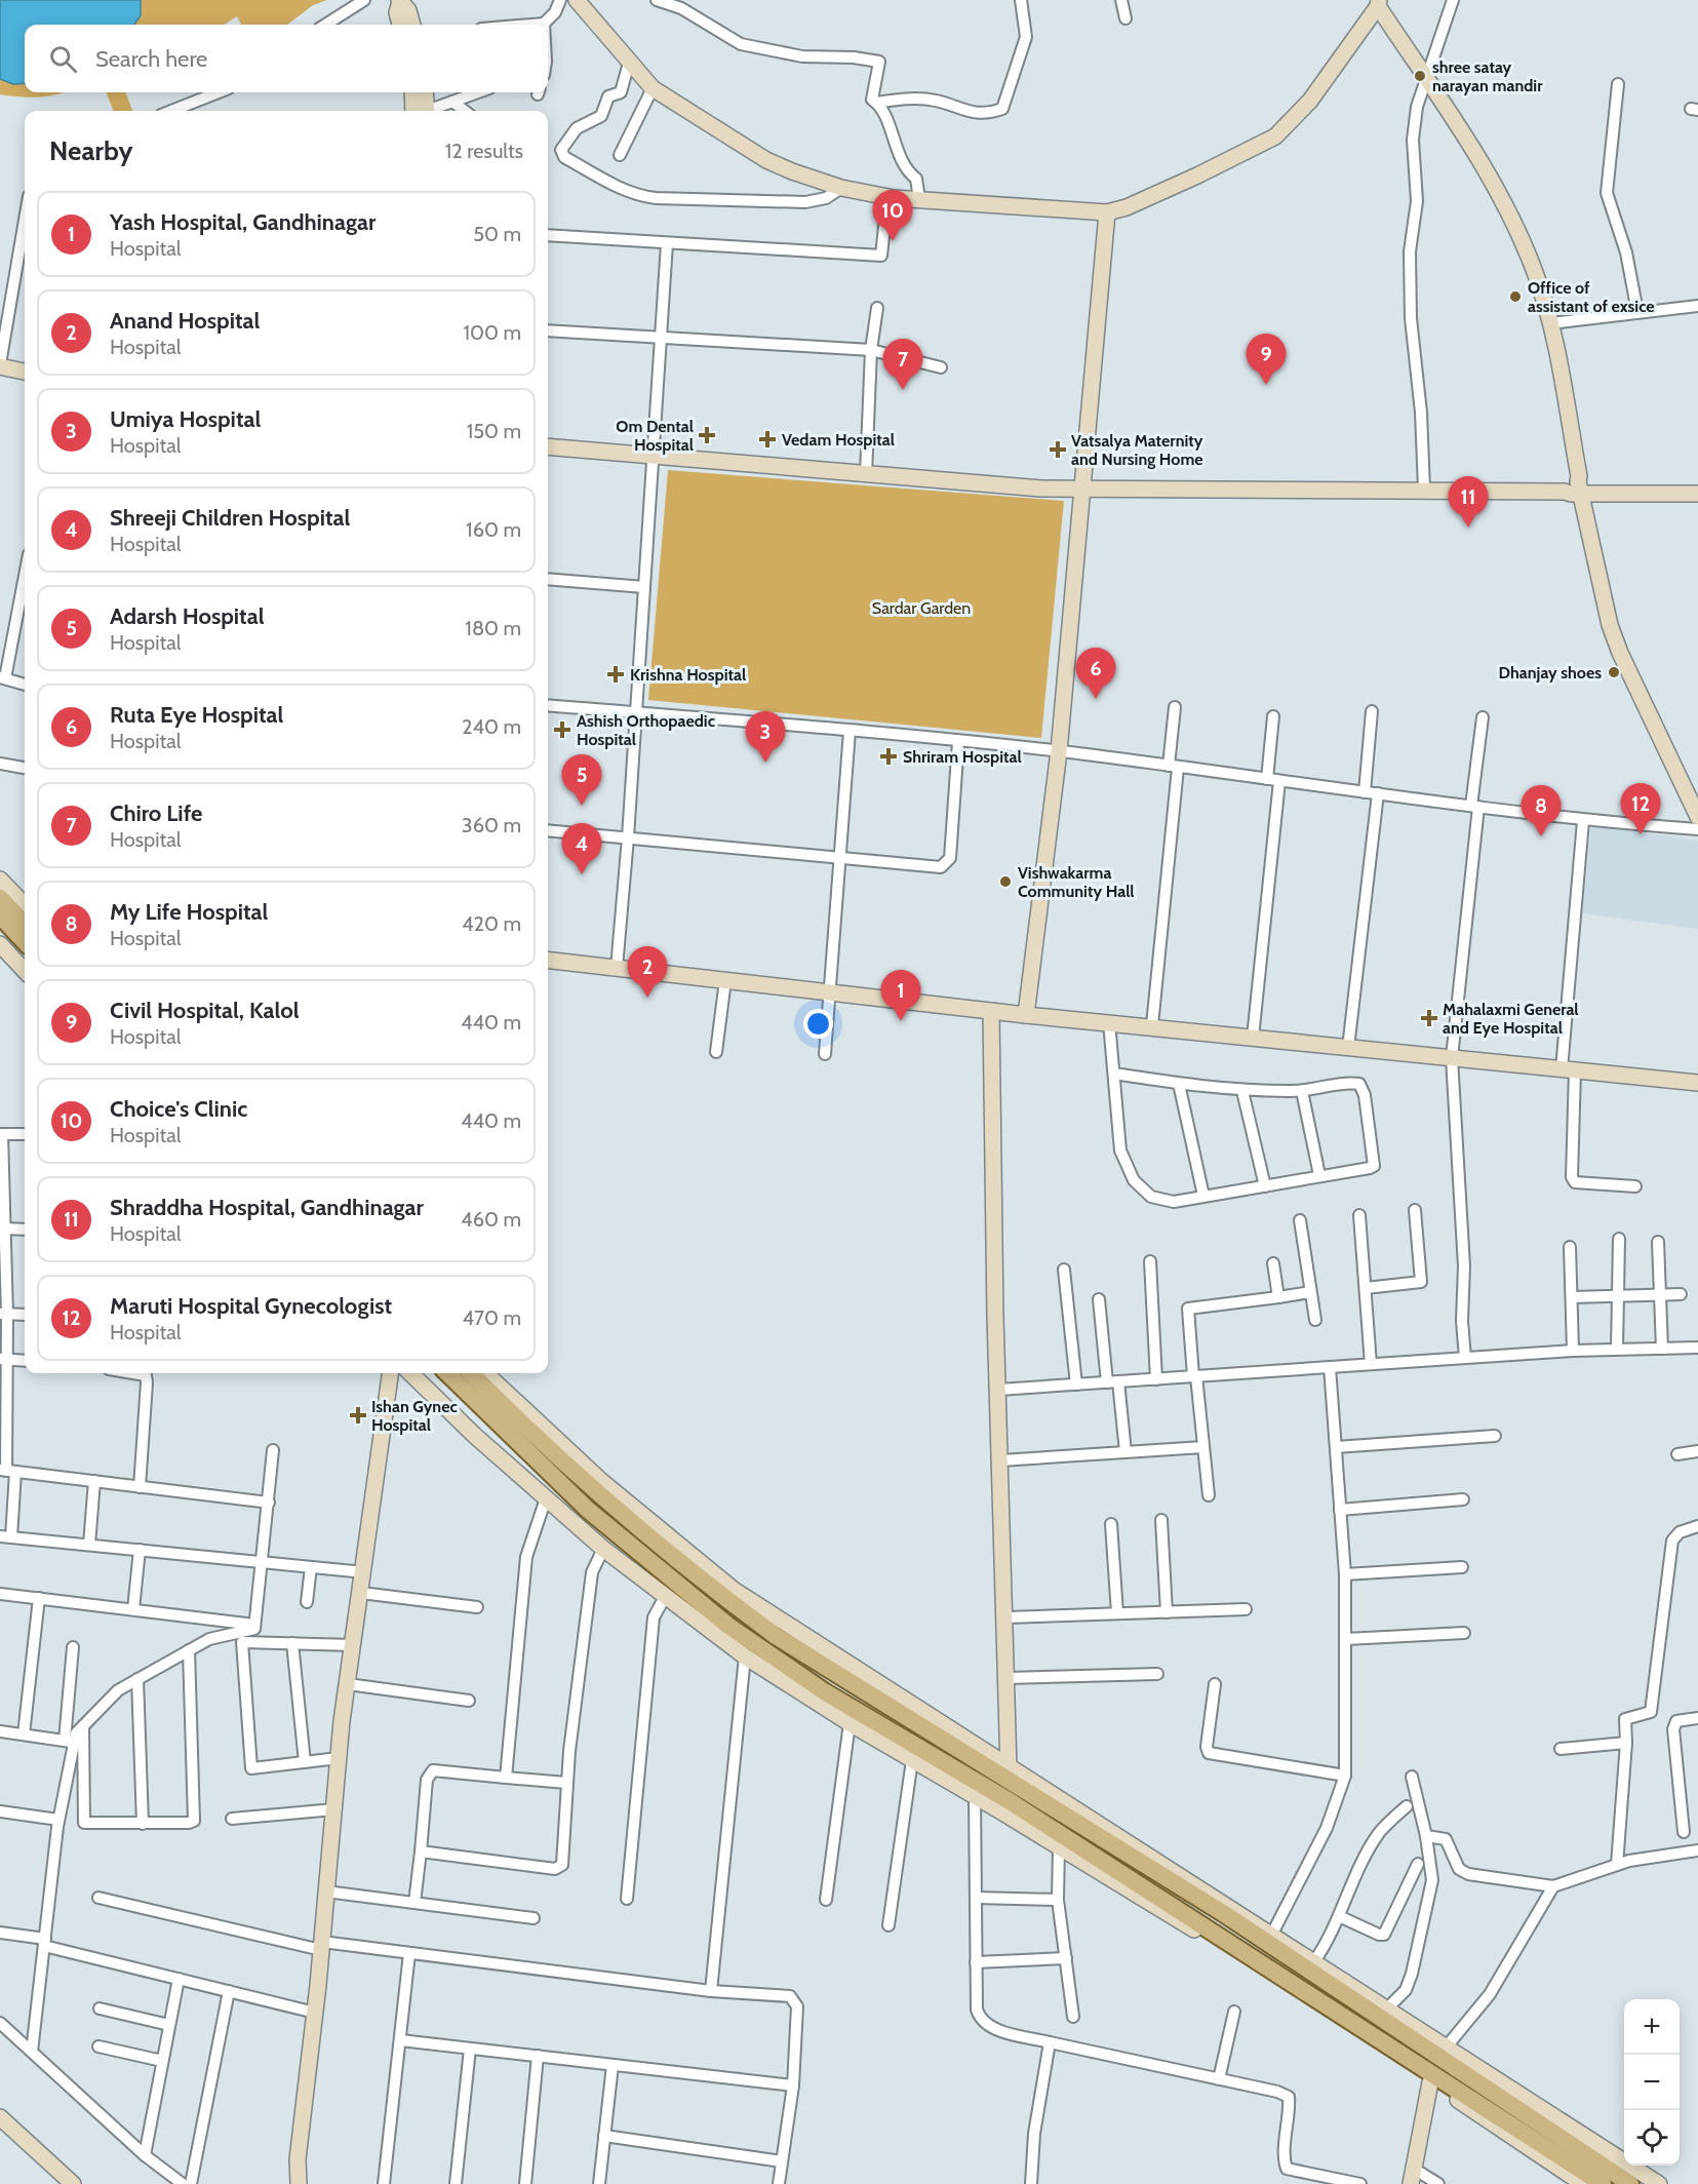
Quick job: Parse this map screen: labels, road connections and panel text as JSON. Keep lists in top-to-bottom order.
{
  "parks": ["Sardar Garden"],
  "places": {
    "other": [
      "shree satay narayan mandir",
      "Office of assistant of exsice",
      "Dhanjay shoes",
      "Vishwakarma Community Hall"
    ],
    "health": [
      "Om Dental Hospital",
      "Vedam Hospital",
      "Vatsalya Maternity and Nursing Home",
      "Krishna Hospital",
      "Ashish Orthopaedic Hospital",
      "Shriram Hospital",
      "Mahalaxmi General and Eye Hospital",
      "Ishan Gynec Hospital"
    ]
  },
  "page": {
    "search": "Search here",
    "heading": ["Nearby", "12 results"],
    "pins": [
      "10",
      "9",
      "7",
      "11",
      "6",
      "3",
      "5",
      "12",
      "8",
      "4",
      "2",
      "1"
    ],
    "list": [
      {
        "mark": "1",
        "name": "Yash Hospital, Gandhinagar",
        "note": "Hospital",
        "value": "50 m"
      },
      {
        "mark": "2",
        "name": "Anand Hospital",
        "note": "Hospital",
        "value": "100 m"
      },
      {
        "mark": "3",
        "name": "Umiya Hospital",
        "note": "Hospital",
        "value": "150 m"
      },
      {
        "mark": "4",
        "name": "Shreeji Children Hospital",
        "note": "Hospital",
        "value": "160 m"
      },
      {
        "mark": "5",
        "name": "Adarsh Hospital",
        "note": "Hospital",
        "value": "180 m"
      },
      {
        "mark": "6",
        "name": "Ruta Eye Hospital",
        "note": "Hospital",
        "value": "240 m"
      },
      {
        "mark": "7",
        "name": "Chiro Life",
        "note": "Hospital",
        "value": "360 m"
      },
      {
        "mark": "8",
        "name": "My Life Hospital",
        "note": "Hospital",
        "value": "420 m"
      },
      {
        "mark": "9",
        "name": "Civil Hospital, Kalol",
        "note": "Hospital",
        "value": "440 m"
      },
      {
        "mark": "10",
        "name": "Choice's Clinic",
        "note": "Hospital",
        "value": "440 m"
      },
      {
        "mark": "11",
        "name": "Shraddha Hospital, Gandhinagar",
        "note": "Hospital",
        "value": "460 m"
      },
      {
        "mark": "12",
        "name": "Maruti Hospital Gynecologist",
        "note": "Hospital",
        "value": "470 m"
      }
    ],
    "map_buttons": ["+", "−"]
  }
}
